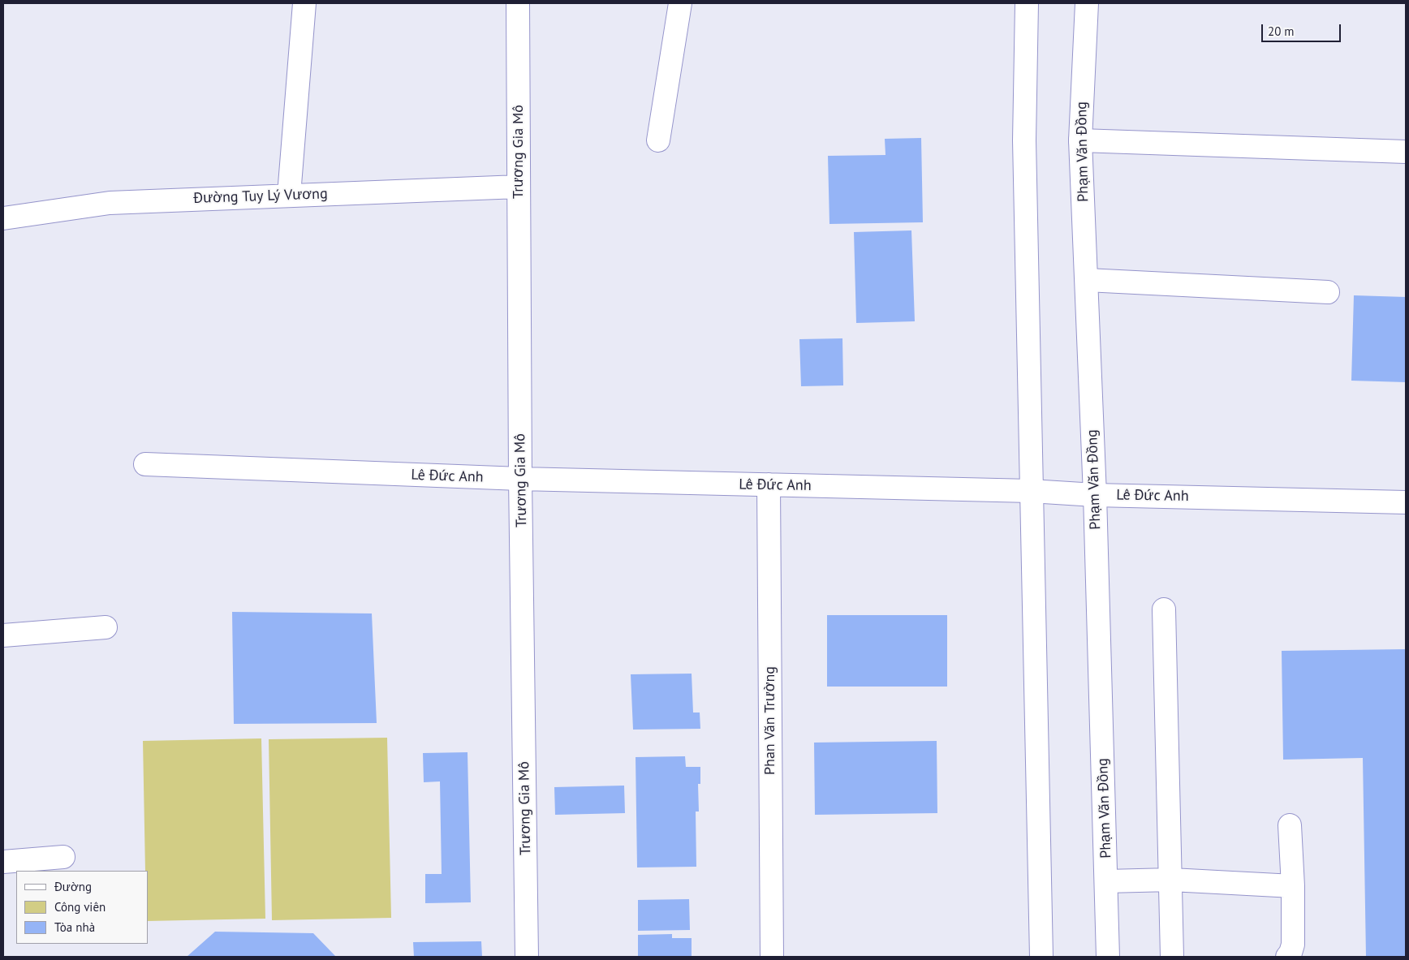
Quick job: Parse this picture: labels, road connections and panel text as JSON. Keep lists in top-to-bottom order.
{
  "streets": {
    "street": [
      "Trương Gia Mô",
      "Phạm Văn Đồng",
      "Đường Tuy Lý Vương",
      "Lê Đức Anh",
      "Phan Văn Trường"
    ]
  },
  "crossings": [
    ["Trương Gia Mô", "Đường Tuy Lý Vương"],
    ["Trương Gia Mô", "Lê Đức Anh"],
    ["Phạm Văn Đồng", "Lê Đức Anh"],
    ["Lê Đức Anh", "Phan Văn Trường"]
  ],
  "legend": ["Đường", "Công viên", "Tòa nhà"],
  "scale_bar": "20 m"
}
